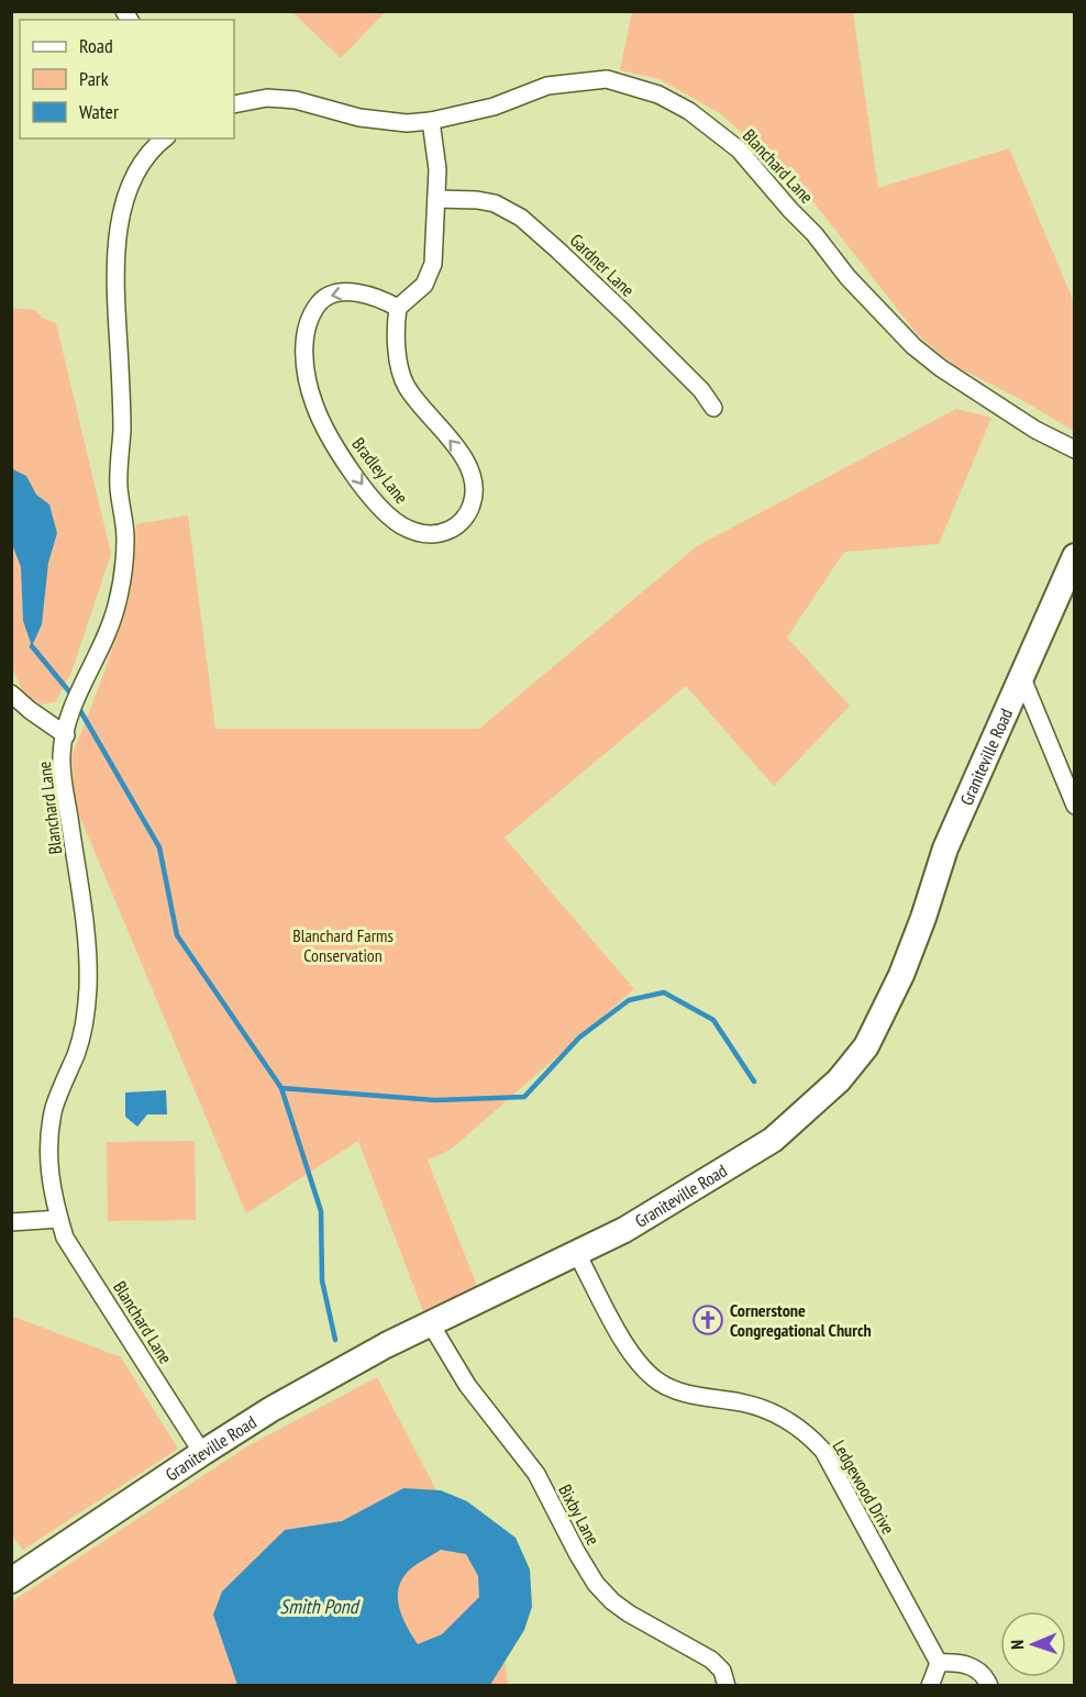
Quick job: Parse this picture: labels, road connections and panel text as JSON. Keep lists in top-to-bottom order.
{
  "streets": {
    "main road": ["Graniteville Road"],
    "street": [
      "Blanchard Lane",
      "Gardner Lane",
      "Bradley Lane",
      "Ledgewood Drive",
      "Bixby Lane"
    ]
  },
  "crossings": [
    ["Blanchard Lane", "Graniteville Road"],
    ["Graniteville Road", "Ledgewood Drive"],
    ["Graniteville Road", "Bixby Lane"]
  ],
  "water": ["Smith Pond"],
  "parks": ["Blanchard Farms Conservation"],
  "places": {
    "church": ["Cornerstone Congregational Church"]
  },
  "legend": ["Road", "Park", "Water"],
  "north": "left"
}
